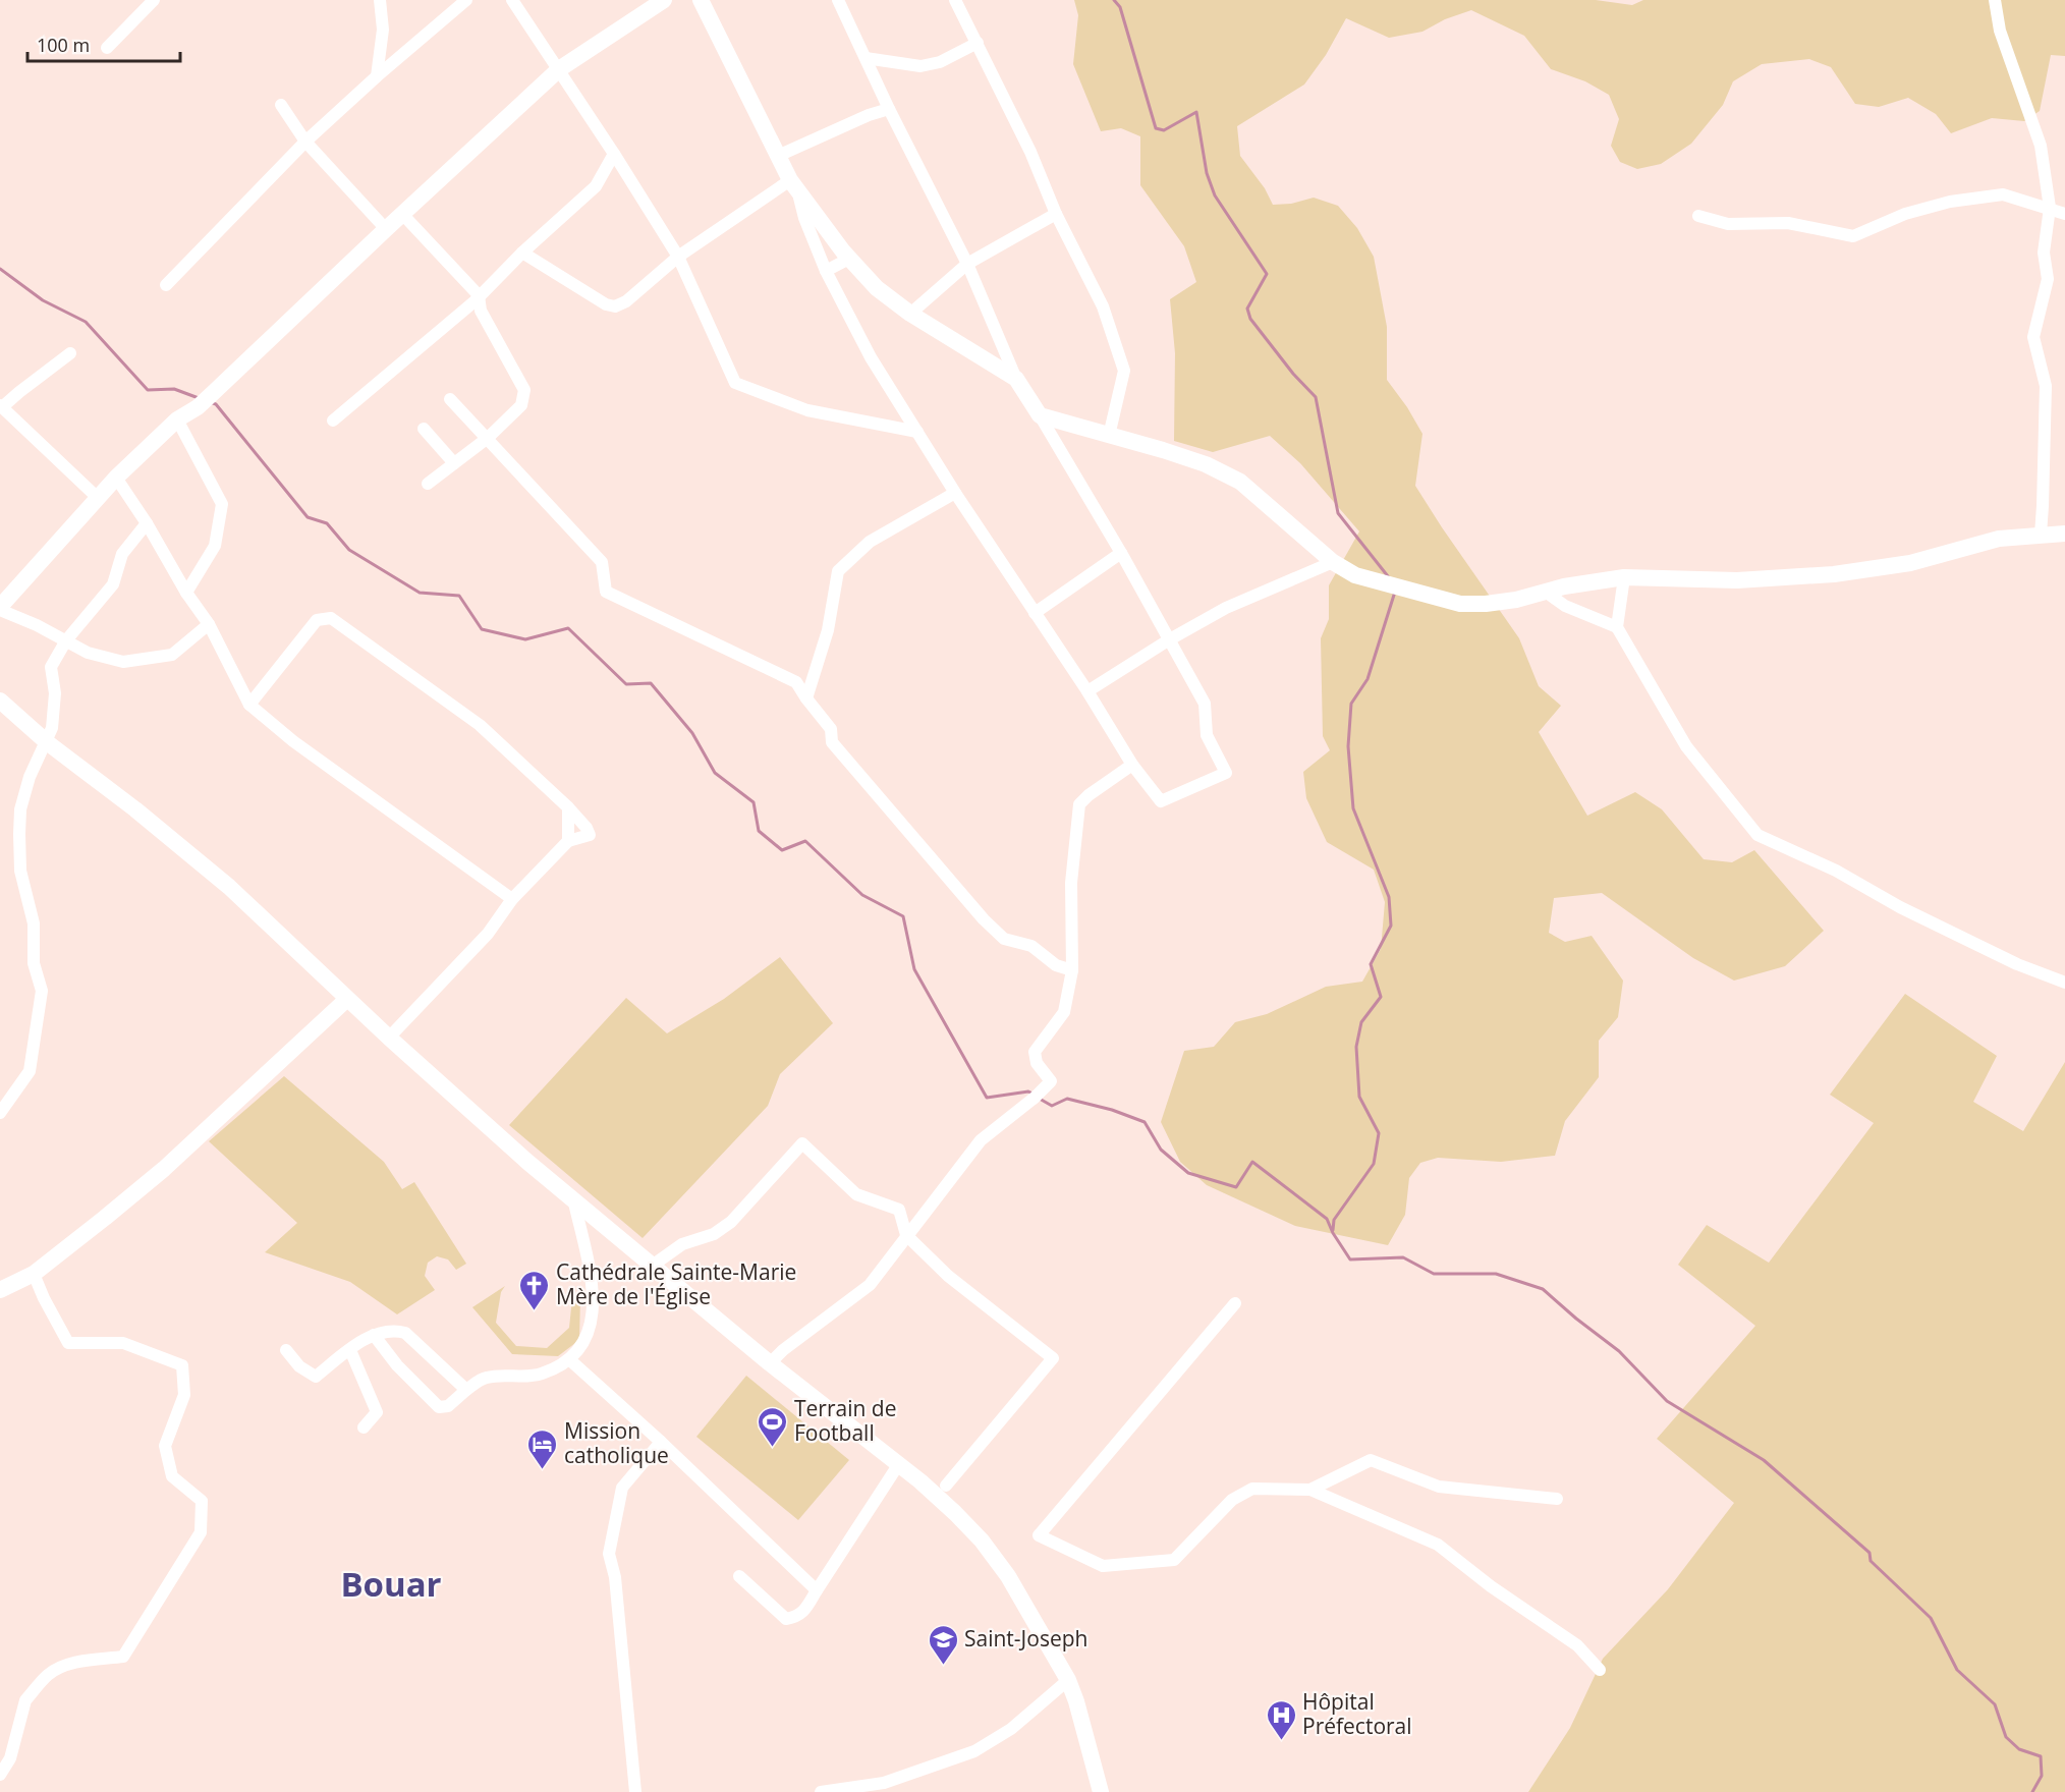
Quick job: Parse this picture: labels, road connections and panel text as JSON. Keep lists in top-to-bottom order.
{
  "districts": ["Bouar"],
  "places": {
    "church": ["Cathédrale Sainte-Marie Mère de l'Église"],
    "sports": ["Terrain de Football"],
    "hotel": ["Mission catholique"],
    "school or university": ["Saint-Joseph"],
    "hospital": ["Hôpital Préfectoral"]
  },
  "scale_bar": "100 m"
}
